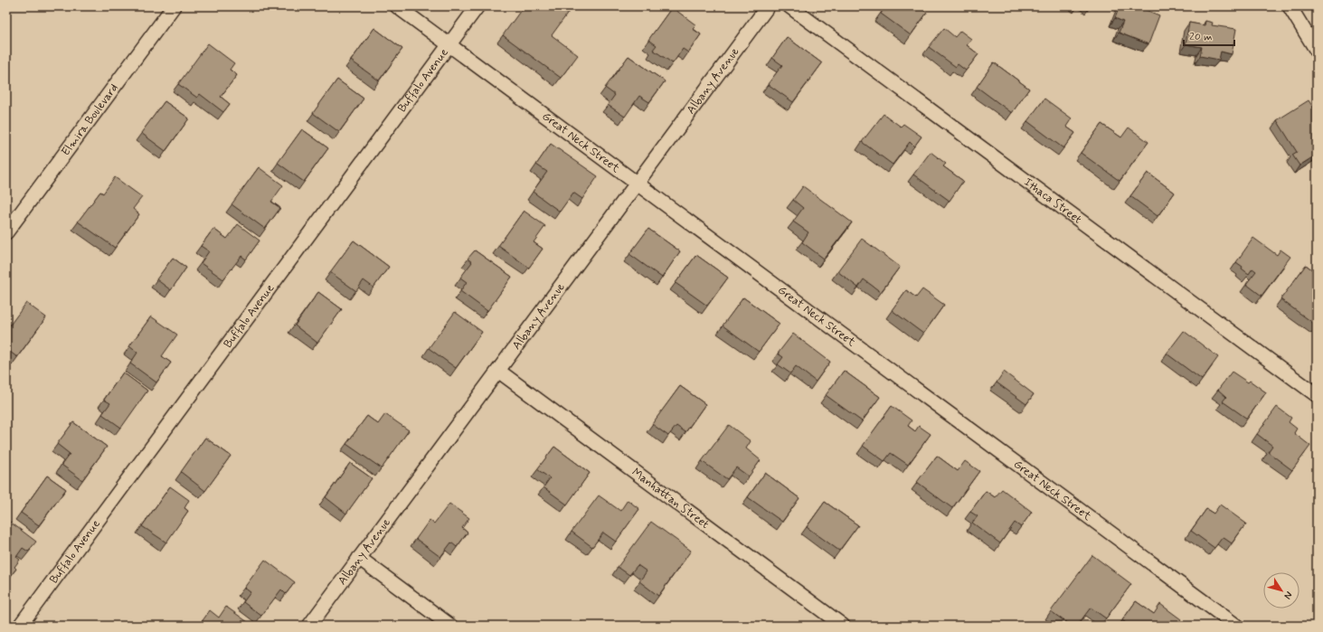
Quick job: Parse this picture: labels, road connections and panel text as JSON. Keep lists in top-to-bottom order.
{
  "streets": {
    "street": [
      "Buffalo Avenue",
      "Albany Avenue",
      "Elmira Boulevard",
      "Great Neck Street",
      "Ithaca Street",
      "Manhattan Street"
    ]
  },
  "crossings": [
    ["Buffalo Avenue", "Great Neck Street"],
    ["Albany Avenue", "Great Neck Street"],
    ["Albany Avenue", "Manhattan Street"]
  ],
  "scale_bar": "20 m",
  "north": "bottom right"
}
